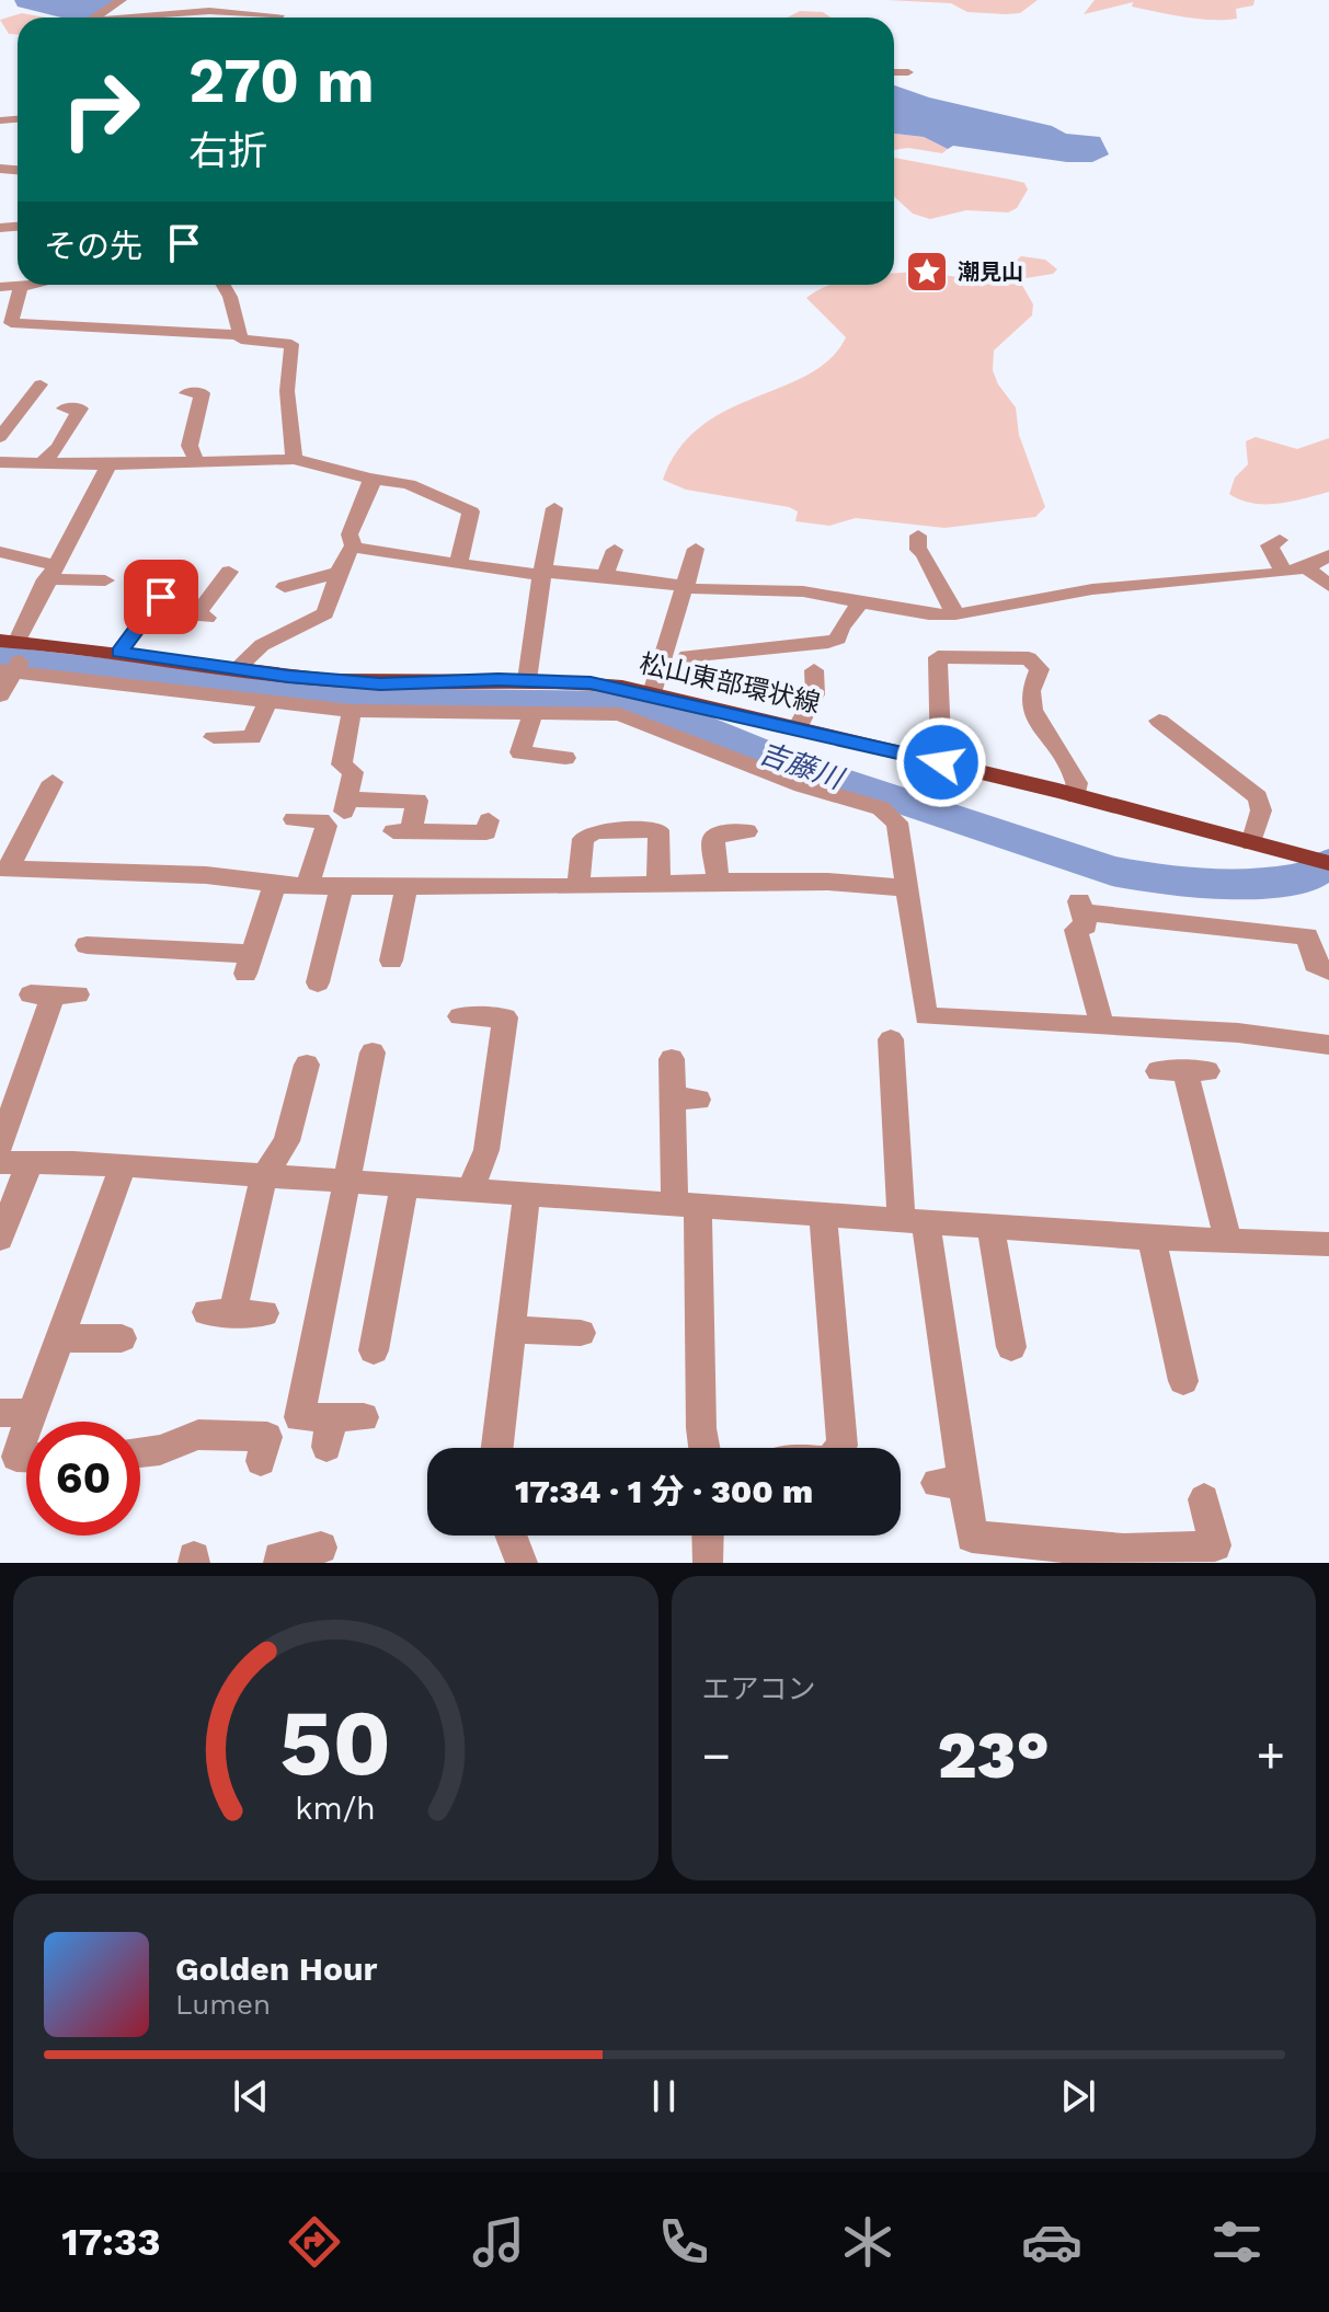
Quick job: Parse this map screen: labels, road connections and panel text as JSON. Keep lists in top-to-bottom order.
{
  "streets": {
    "main road": ["松山東部環状線"]
  },
  "water": ["吉藤川"],
  "places": {
    "place": ["潮見山"]
  },
  "page": {
    "turn": ["270 m", "右折"],
    "then": "その先",
    "limit": "60",
    "trip": "17:34 · 1 分 · 300 m",
    "tile": "エアコン",
    "heat": ["−", "23°", "+"],
    "song": ["Golden Hour", "Lumen"],
    "tabs": "17:33",
    "gauge": ["50", "km/h"]
  }
}
